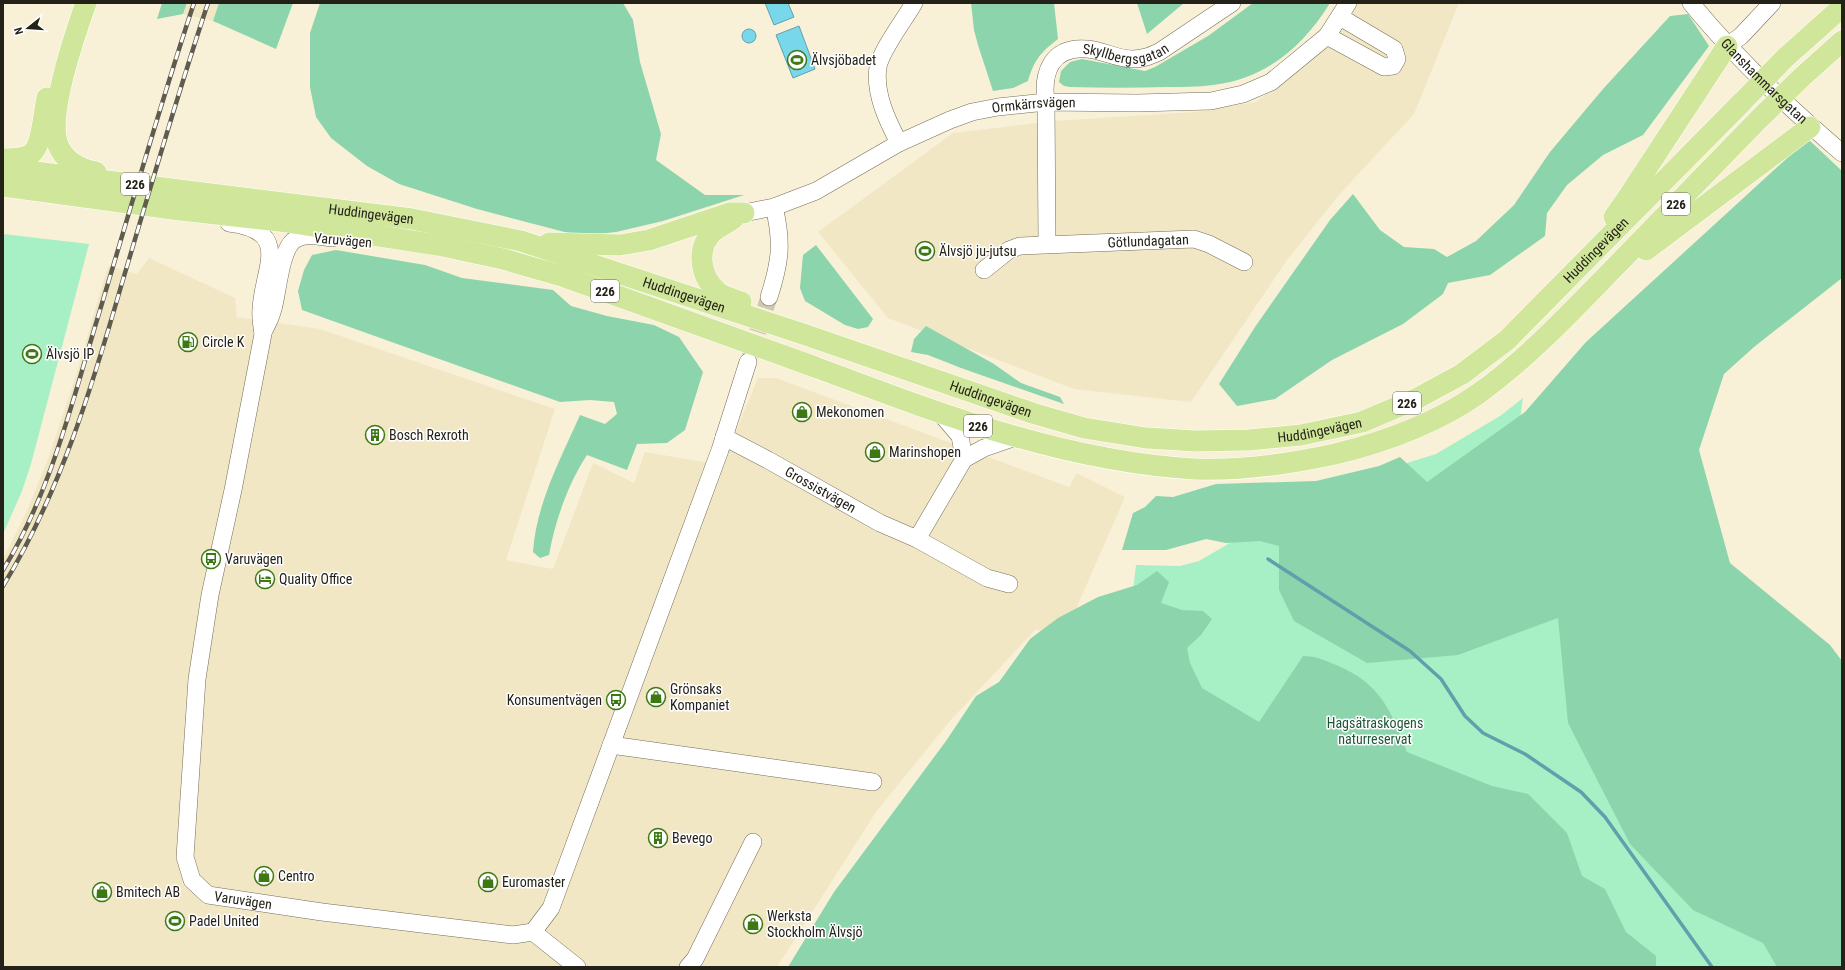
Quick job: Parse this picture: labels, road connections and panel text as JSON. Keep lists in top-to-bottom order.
{
  "streets": {
    "main road": ["226", "Huddingevägen"],
    "street": [
      "Skyllbergsgatan",
      "Glanshammarsgatan",
      "Ormkärrsvägen",
      "Varuvägen",
      "Götlundagatan",
      "Grossistvägen"
    ]
  },
  "crossings": [
    ["Skyllbergsgatan", "Ormkärrsvägen"],
    ["Huddingevägen", "Varuvägen"]
  ],
  "parks": ["Hagsätraskogens naturreservat"],
  "places": {
    "sports": [
      "Älvsjöbadet",
      "Älvsjö ju-jutsu",
      "Älvsjö IP",
      "Padel United"
    ],
    "fuel station": ["Circle K"],
    "shop": [
      "Mekonomen",
      "Marinshopen",
      "Grönsaks Kompaniet",
      "Centro",
      "Euromaster",
      "Bmitech AB",
      "Werksta Stockholm Älvsjö"
    ],
    "building": ["Bosch Rexroth", "Bevego"],
    "bus stop": ["Varuvägen", "Konsumentvägen"],
    "hotel": ["Quality Office"]
  },
  "north": "left"
}
